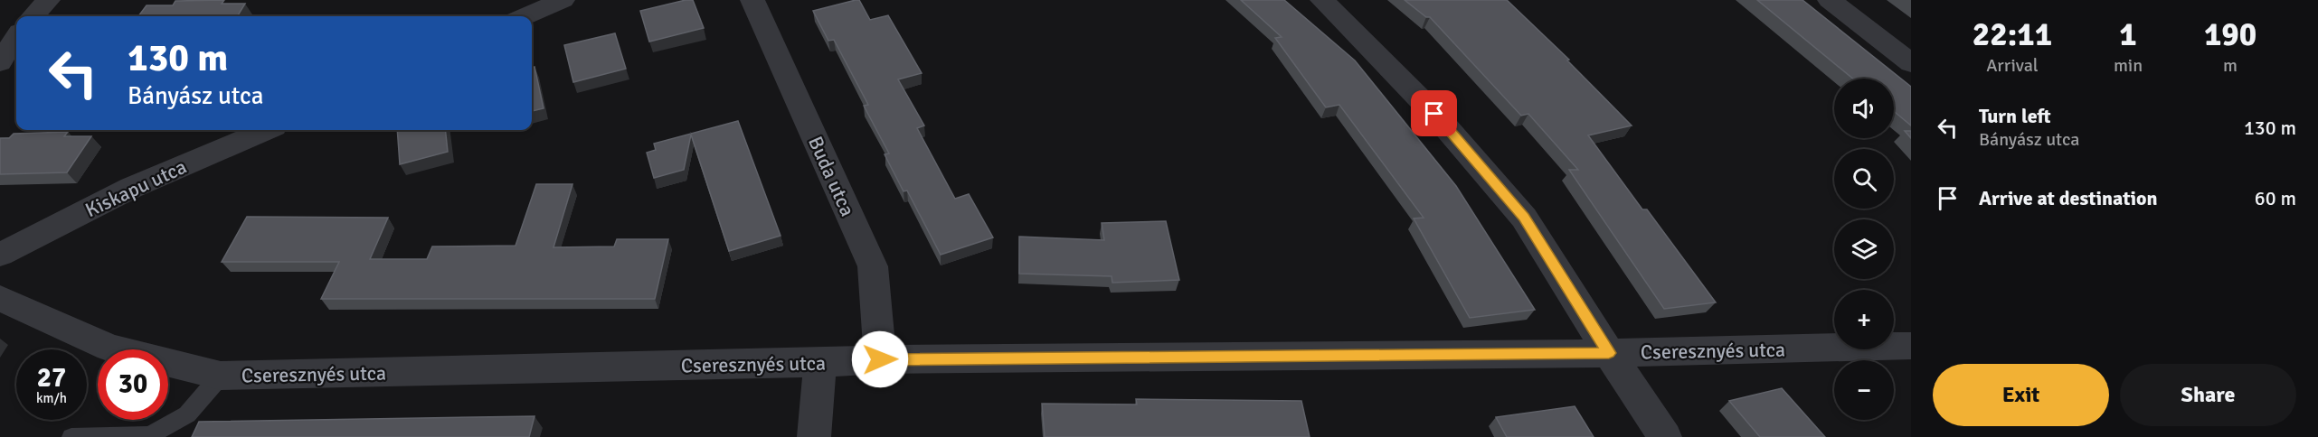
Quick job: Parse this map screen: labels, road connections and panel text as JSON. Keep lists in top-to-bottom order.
{
  "streets": {
    "street": ["Buda utca", "Kiskapu utca", "Cseresznyés utca"]
  },
  "crossings": [
    ["Buda utca", "Cseresznyés utca"]
  ],
  "page": {
    "eta": [
      "22:11",
      "Arrival",
      "1",
      "min",
      "190",
      "m"
    ],
    "turn": ["130 m", "Bányász utca"],
    "map_buttons": ["+", "−"],
    "list": [
      {
        "name": "Turn left",
        "note": "Bányász utca",
        "value": "130 m"
      },
      {
        "name": "Arrive at destination",
        "value": "60 m"
      }
    ],
    "speed": "27 km/h",
    "limit": "30",
    "buttons": ["Exit", "Share"]
  }
}
